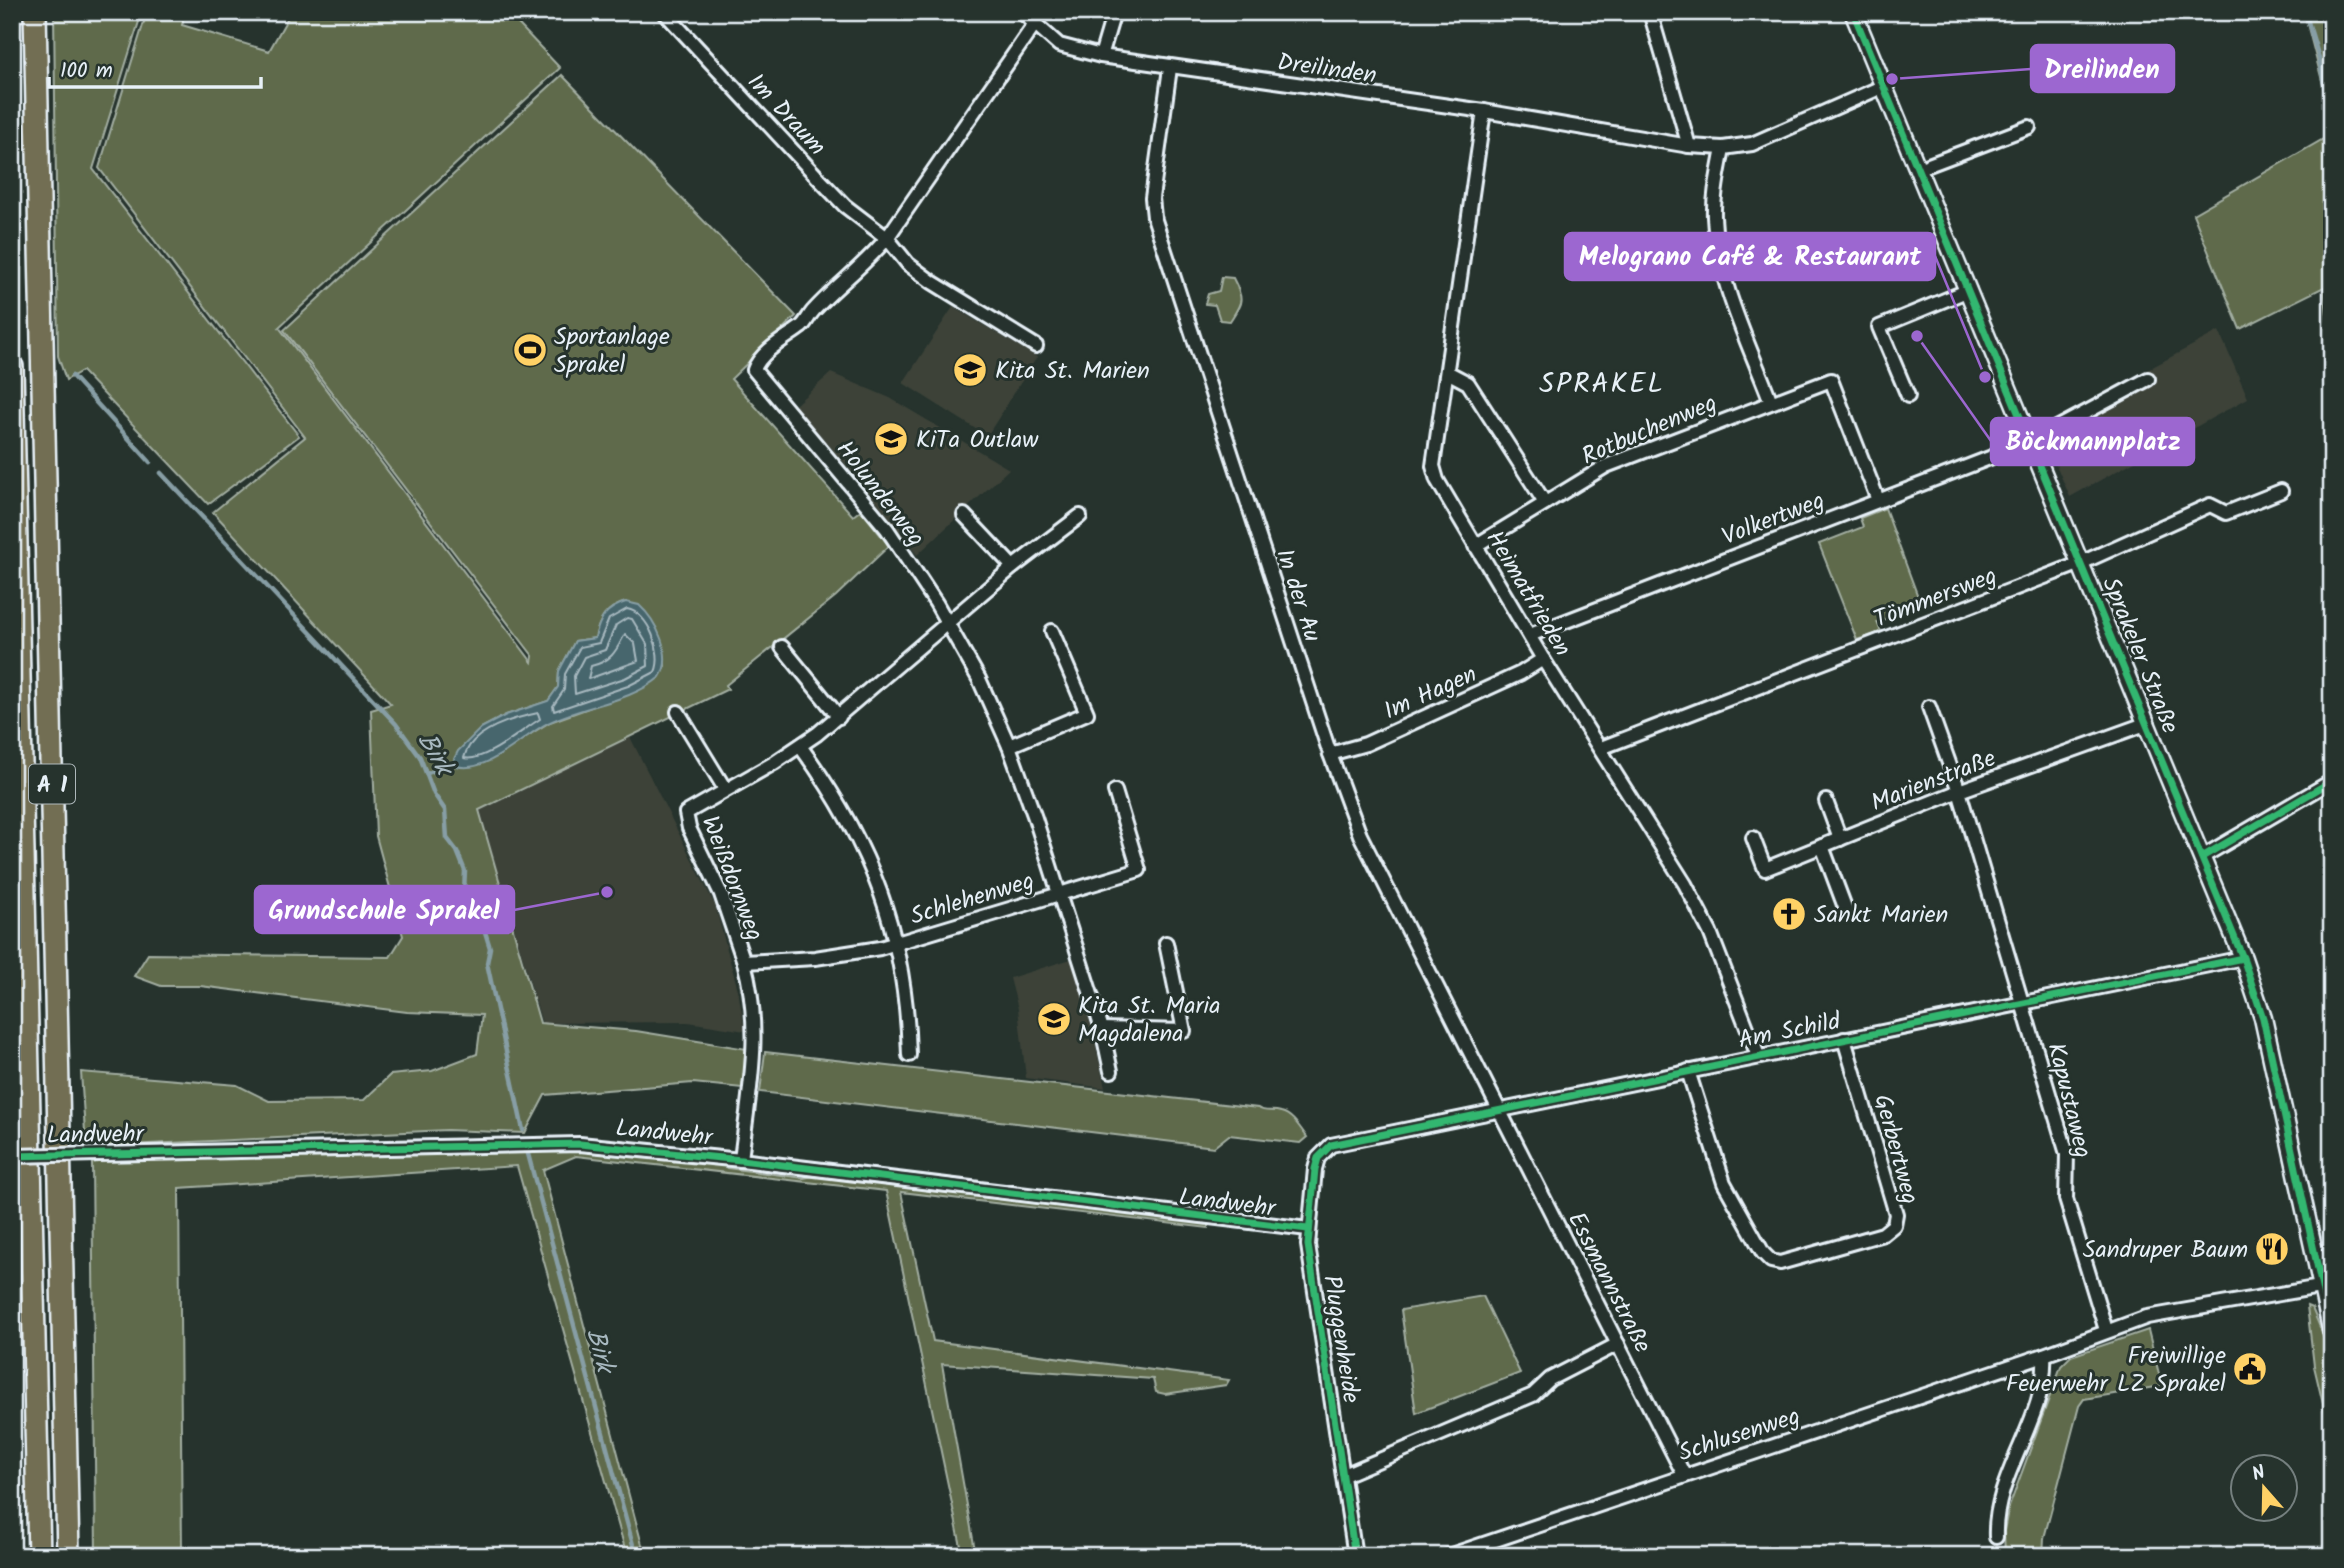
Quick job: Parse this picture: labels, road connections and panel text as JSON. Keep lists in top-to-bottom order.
{
  "streets": {
    "highway": ["A 1"],
    "street": [
      "Dreilinden",
      "Im Draum",
      "Rotbuchenweg",
      "Holunderweg",
      "Volkertweg",
      "Heimatfrieden",
      "In der Au",
      "Tömmersweg",
      "Sprakeler Straße",
      "Im Hagen",
      "Marienstraße",
      "Weißdornweg",
      "Schlehenweg",
      "Am Schild",
      "Kapustaweg",
      "Landwehr",
      "Gerbertweg",
      "Essmannstraße",
      "Pluggenheide",
      "Schlusenweg"
    ]
  },
  "crossings": [
    ["Dreilinden", "Heimatfrieden"],
    ["Dreilinden", "In der Au"],
    ["Dreilinden", "Sprakeler Straße"],
    ["Im Draum", "Holunderweg"],
    ["Rotbuchenweg", "Volkertweg"],
    ["Rotbuchenweg", "Heimatfrieden"],
    ["Holunderweg", "Weißdornweg"],
    ["Holunderweg", "Schlehenweg"],
    ["Volkertweg", "Heimatfrieden"],
    ["Volkertweg", "Sprakeler Straße"],
    ["Heimatfrieden", "Tömmersweg"],
    ["Heimatfrieden", "Im Hagen"],
    ["Heimatfrieden", "Am Schild"],
    ["In der Au", "Im Hagen"],
    ["In der Au", "Am Schild"],
    ["In der Au", "Essmannstraße"],
    ["Tömmersweg", "Sprakeler Straße"],
    ["Sprakeler Straße", "Marienstraße"],
    ["Sprakeler Straße", "Am Schild"],
    ["Sprakeler Straße", "Schlusenweg"],
    ["Marienstraße", "Kapustaweg"],
    ["Weißdornweg", "Schlehenweg"],
    ["Am Schild", "Kapustaweg"],
    ["Am Schild", "Gerbertweg"],
    ["Am Schild", "Essmannstraße"],
    ["Am Schild", "Pluggenheide"],
    ["Kapustaweg", "Schlusenweg"],
    ["Landwehr", "Pluggenheide"],
    ["Essmannstraße", "Schlusenweg"]
  ],
  "districts": ["SPRAKEL"],
  "water": ["Birk"],
  "places": {
    "other": [
      "Dreilinden",
      "Böckmannplatz",
      "Melograno Café & Restaurant",
      "Grundschule Sprakel"
    ],
    "sports": ["Sportanlage Sprakel"],
    "school or university": ["Kita St. Marien", "KiTa Outlaw", "Kita St. Maria Magdalena"],
    "church": ["Sankt Marien"],
    "restaurant": ["Sandruper Baum"],
    "public building": ["Freiwillige Feuerwehr LZ Sprakel"]
  },
  "scale_bar": "100 m",
  "north": "top"
}
